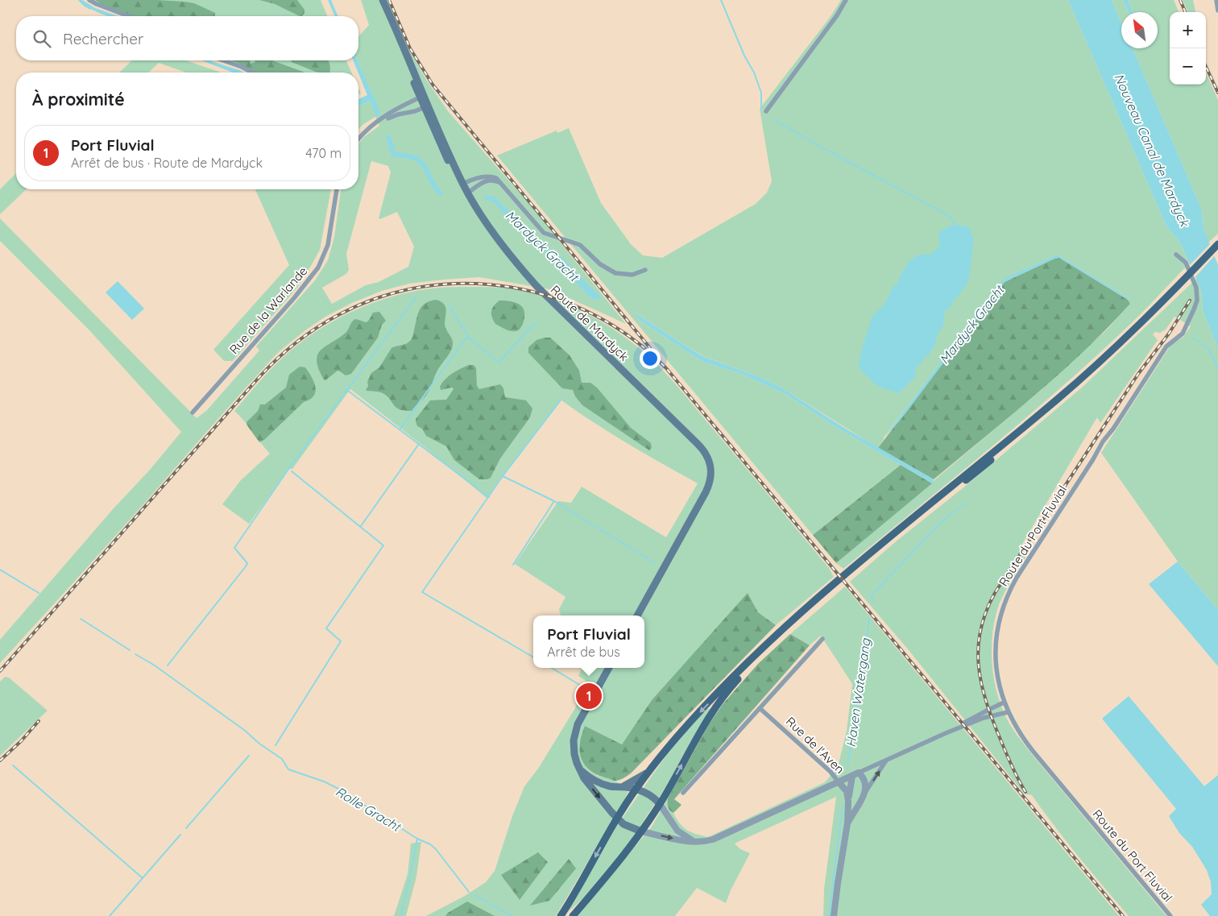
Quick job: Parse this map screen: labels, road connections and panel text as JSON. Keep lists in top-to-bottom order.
{
  "streets": {
    "main road": ["Route de Mardyck"],
    "street": ["Rue de la Warlande", "Route du Port Fluvial", "Rue de l'Aven"]
  },
  "water": [
    "Nouveau Canal de Mardyck",
    "Mardyck Gracht",
    "Haven Watergang",
    "Rolle Gracht"
  ],
  "north": "top left",
  "page": {
    "map_buttons": ["+", "−"],
    "search": "Rechercher",
    "heading": "À proximité",
    "list": [
      {
        "mark": "1",
        "name": "Port Fluvial",
        "note": "Arrêt de bus · Route de Mardyck",
        "value": "470 m"
      }
    ],
    "popup": ["Port Fluvial", "Arrêt de bus"],
    "pins": "1"
  }
}
